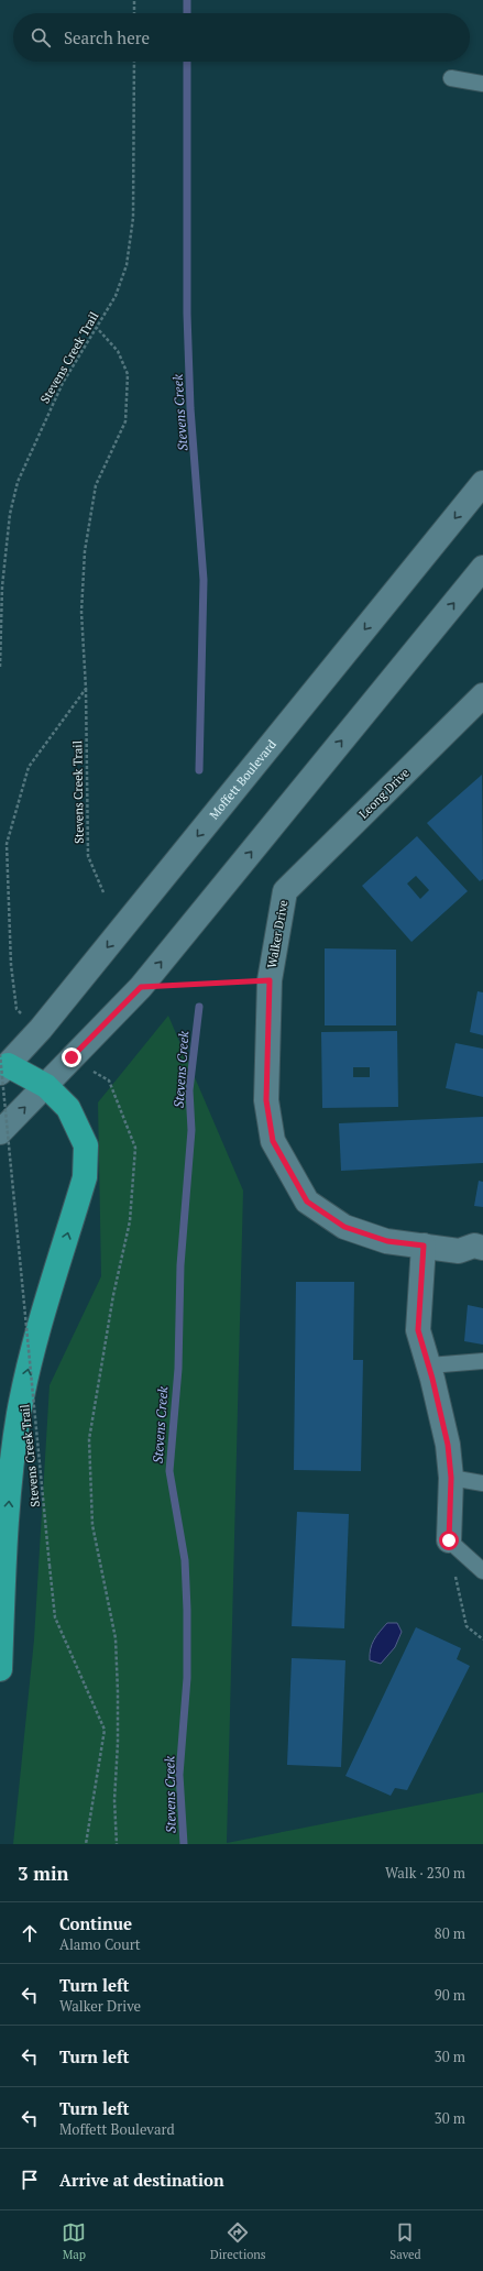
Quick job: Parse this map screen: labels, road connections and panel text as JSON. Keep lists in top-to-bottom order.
{
  "streets": {
    "main road": ["Moffett Boulevard", "Leong Drive", "Walker Drive"],
    "path": ["Stevens Creek Trail"]
  },
  "crossings": [
    ["Stevens Creek Trail", "Moffett Boulevard"],
    ["Leong Drive", "Walker Drive"]
  ],
  "water": ["Stevens Creek"],
  "page": {
    "search": "Search here",
    "heading": ["3 min", "Walk · 230 m"],
    "list": [
      ["Continue", "Alamo Court", "80 m"],
      ["Turn left", "Walker Drive", "90 m"],
      ["Turn left", "30 m"],
      ["Turn left", "Moffett Boulevard", "30 m"],
      "Arrive at destination"
    ],
    "nav": ["Map", "Directions", "Saved"]
  }
}
